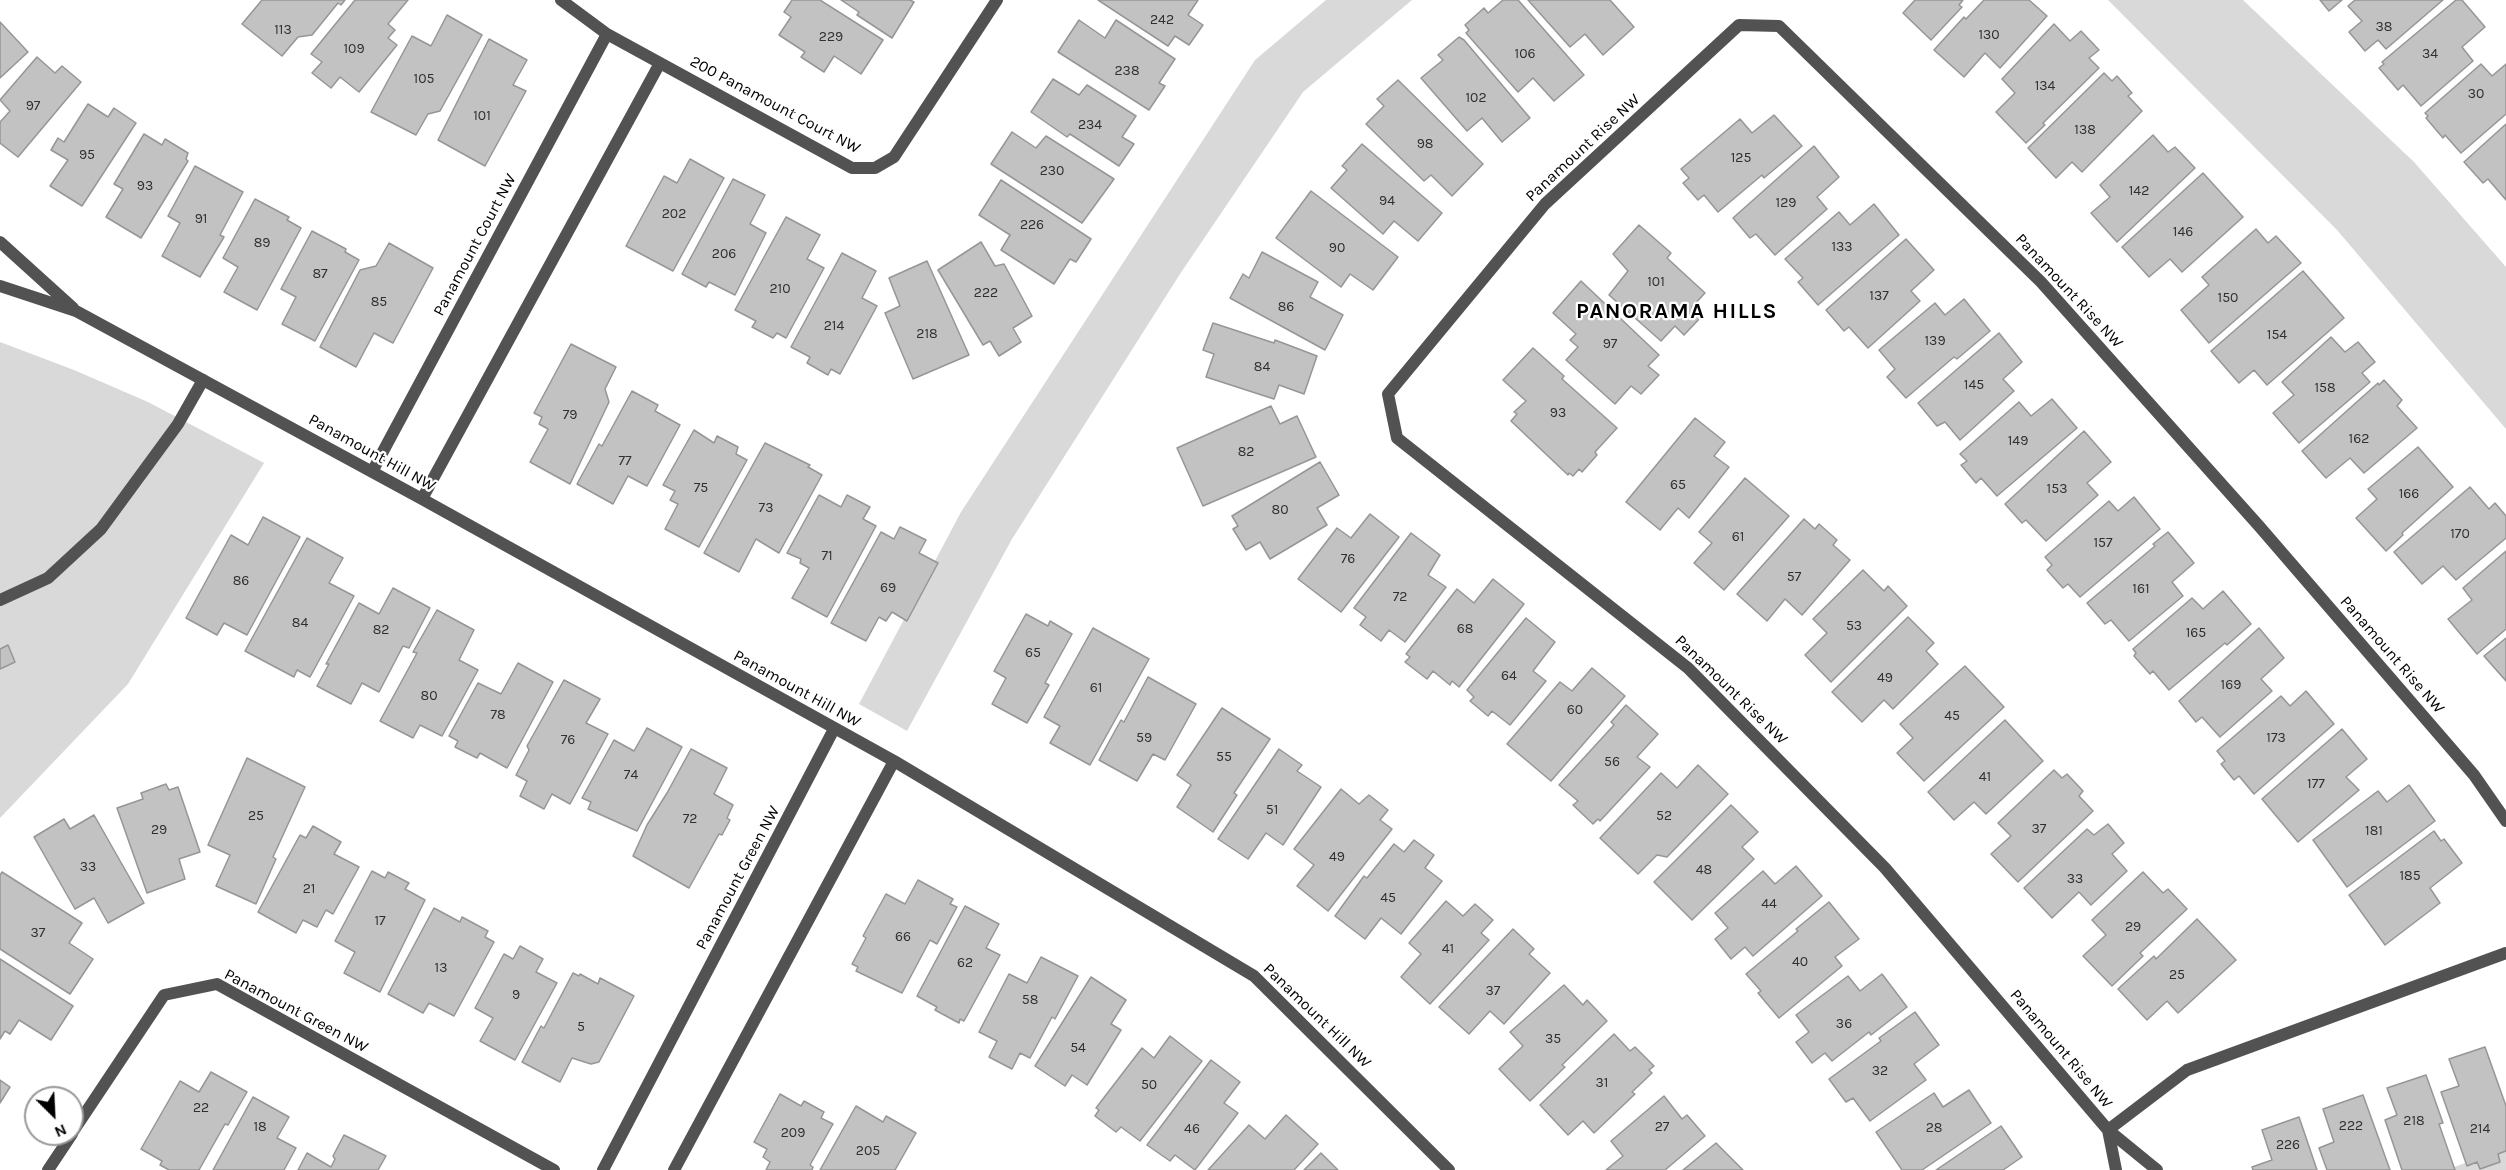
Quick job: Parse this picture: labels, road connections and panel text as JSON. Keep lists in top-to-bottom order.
{
  "streets": {
    "street": [
      "200 Panamount Court NW",
      "Panamount Rise NW",
      "Panamount Court NW",
      "Panamount Hill NW",
      "Panamount Green NW"
    ]
  },
  "crossings": [
    ["200 Panamount Court NW", "Panamount Court NW"],
    ["Panamount Court NW", "Panamount Hill NW"],
    ["Panamount Hill NW", "Panamount Green NW"]
  ],
  "districts": ["PANORAMA HILLS"],
  "house_numbers": [
    "242",
    "38",
    "113",
    "130",
    "229",
    "109",
    "106",
    "34",
    "238",
    "105",
    "134",
    "30",
    "102",
    "97",
    "101",
    "234",
    "138",
    "98",
    "95",
    "125",
    "230",
    "93",
    "142",
    "94",
    "129",
    "202",
    "91",
    "226",
    "146",
    "89",
    "133",
    "90",
    "206",
    "87",
    "101",
    "210",
    "222",
    "137",
    "150",
    "85",
    "86",
    "214",
    "218",
    "154",
    "139",
    "97",
    "84",
    "145",
    "158",
    "93",
    "79",
    "162",
    "149",
    "82",
    "77",
    "65",
    "75",
    "153",
    "166",
    "73",
    "80",
    "170",
    "61",
    "157",
    "71",
    "76",
    "57",
    "86",
    "69",
    "161",
    "72",
    "84",
    "53",
    "68",
    "82",
    "165",
    "65",
    "64",
    "49",
    "169",
    "61",
    "80",
    "60",
    "78",
    "45",
    "59",
    "173",
    "76",
    "55",
    "56",
    "74",
    "41",
    "177",
    "51",
    "25",
    "52",
    "72",
    "37",
    "29",
    "181",
    "49",
    "33",
    "48",
    "185",
    "33",
    "21",
    "45",
    "44",
    "17",
    "29",
    "37",
    "66",
    "41",
    "40",
    "62",
    "13",
    "25",
    "37",
    "9",
    "58",
    "36",
    "5",
    "35",
    "54",
    "32",
    "31",
    "50",
    "22",
    "218",
    "222",
    "18",
    "27",
    "28",
    "46",
    "214",
    "209",
    "226",
    "205"
  ],
  "north": "bottom right"
}
